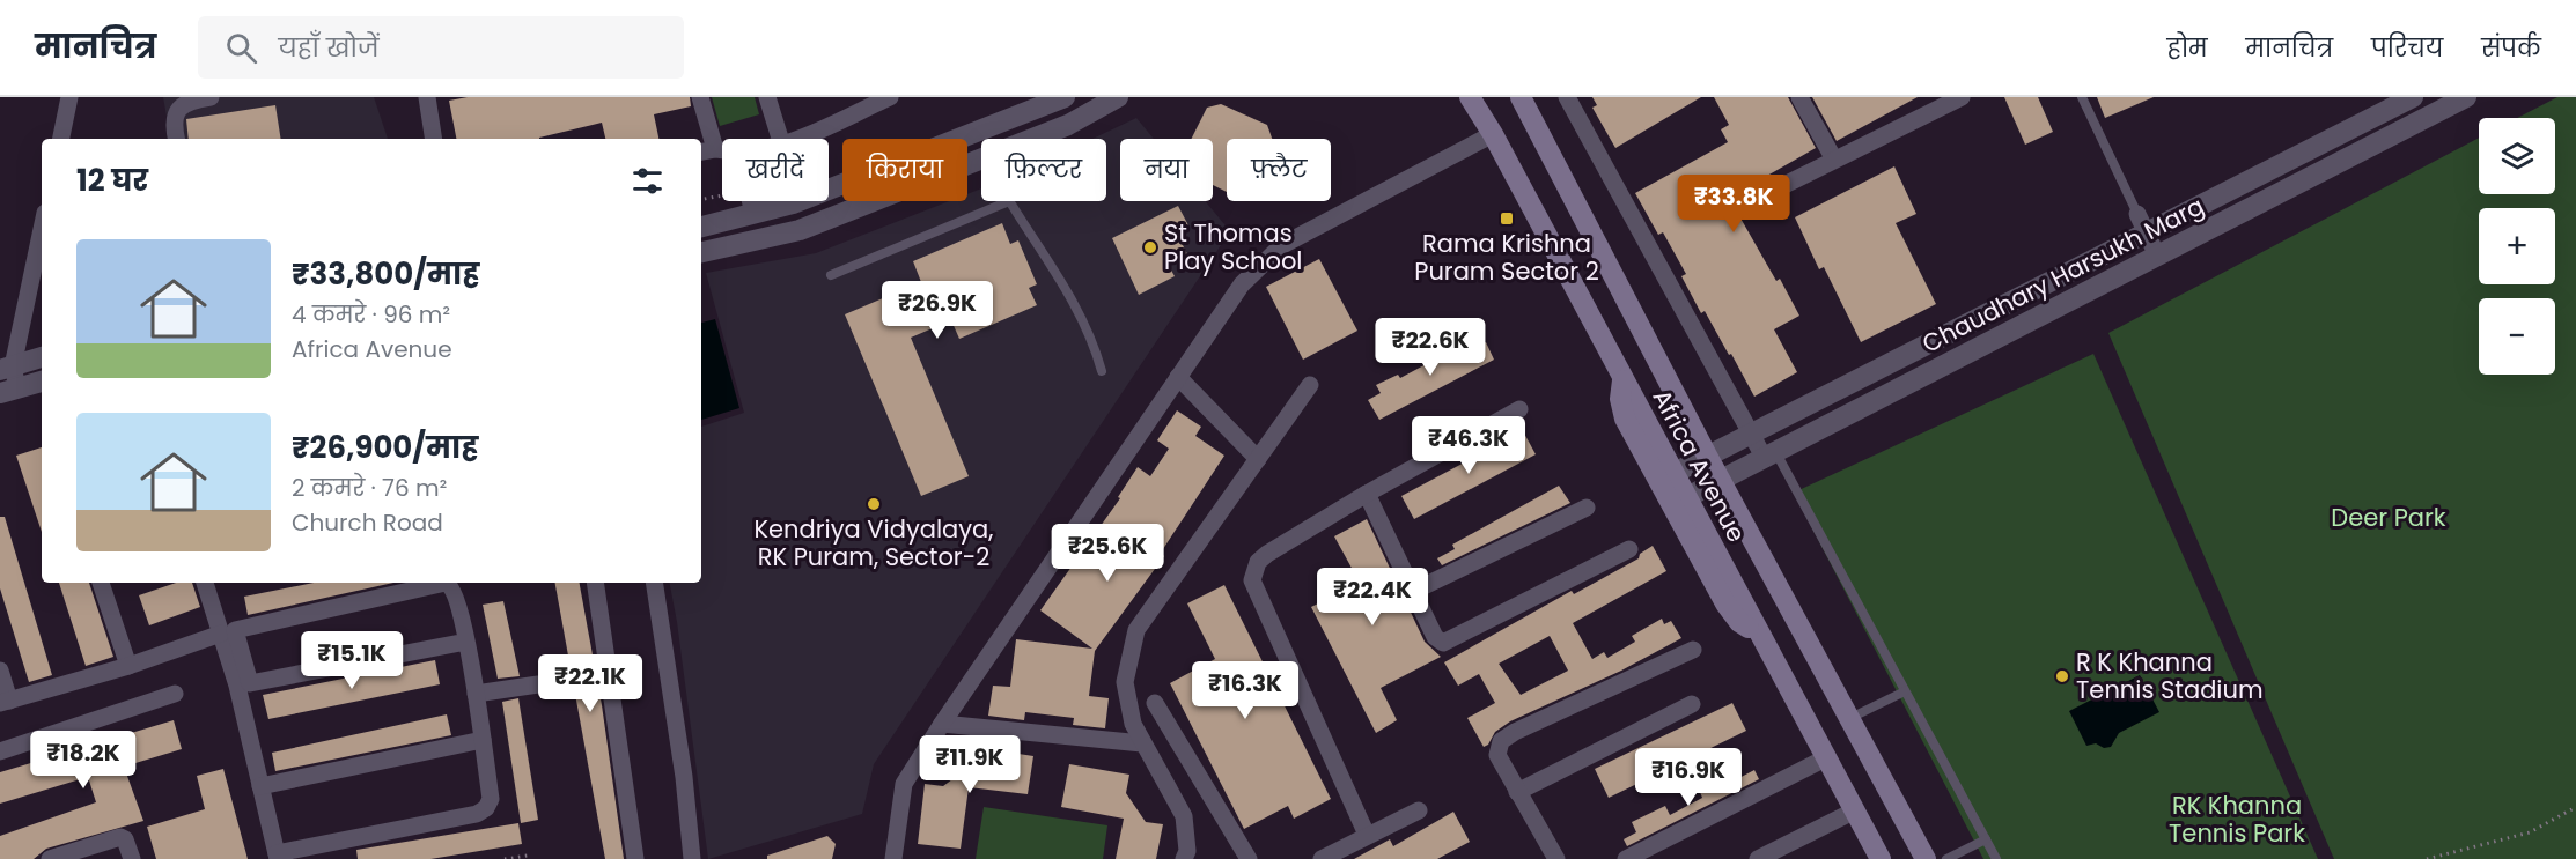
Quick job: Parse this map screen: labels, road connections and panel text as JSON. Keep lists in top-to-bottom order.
{
  "streets": {
    "main road": ["Africa Avenue"],
    "street": ["Chaudhary Harsukh Marg"]
  },
  "crossings": [
    ["Chaudhary Harsukh Marg", "Africa Avenue"]
  ],
  "parks": ["Deer Park", "RK Khanna Tennis Park"],
  "places": {
    "transit": ["Rama Krishna Puram Sector 2"],
    "other": ["St Thomas Play School", "Kendriya Vidyalaya, RK Puram, Sector-2", "R K Khanna Tennis Stadium"]
  },
  "page": {
    "header": "मानचित्र",
    "search": "यहाँ खोजें",
    "nav": [
      "होम",
      "मानचित्र",
      "परिचय",
      "संपर्क"
    ],
    "map_buttons": ["+", "−"],
    "chip": [
      "खरीदें",
      "किराया",
      "फ़िल्टर",
      "नया",
      "फ़्लैट"
    ],
    "heading": "12 घर",
    "price": [
      "₹33.8K",
      "₹26.9K",
      "₹22.6K",
      "₹46.3K",
      "₹25.6K",
      "₹22.4K",
      "₹15.1K",
      "₹22.1K",
      "₹16.3K",
      "₹18.2K",
      "₹11.9K",
      "₹16.9K"
    ],
    "list": [
      {
        "name": "₹33,800/माह",
        "note": "4 कमरे · 96 m² · Africa Avenue"
      },
      {
        "name": "₹26,900/माह",
        "note": "2 कमरे · 76 m² · Church Road"
      }
    ]
  }
}
